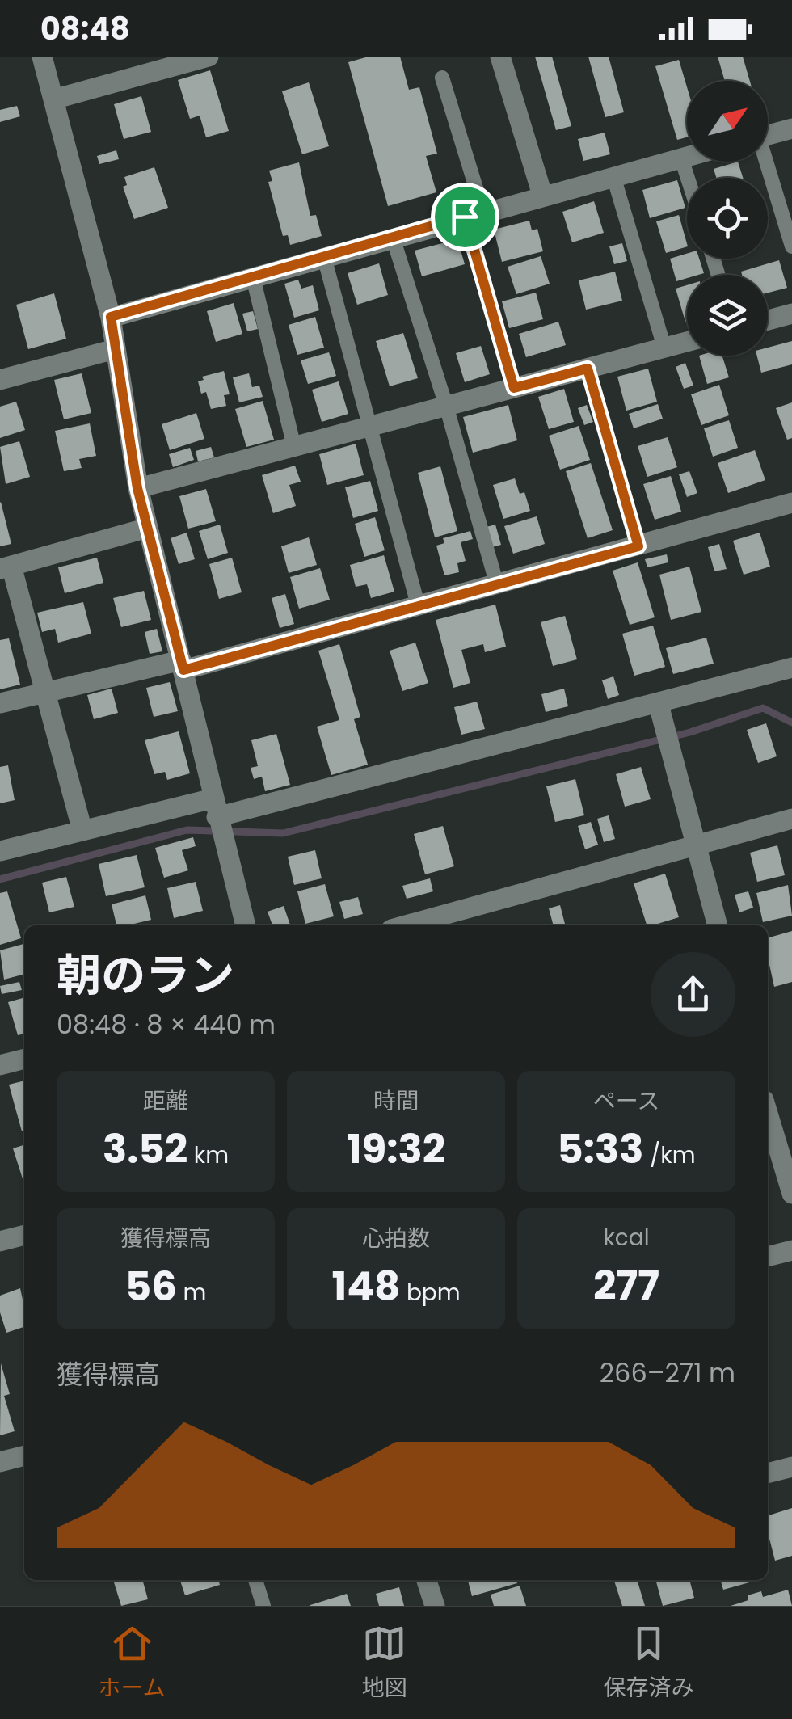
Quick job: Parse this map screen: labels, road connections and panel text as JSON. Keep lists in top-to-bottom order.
{
  "north": "top right",
  "page": {
    "status": "08:48",
    "heading": ["朝のラン", "08:48 · 8 × 440 m"],
    "stats": [
      ["距離", "3.52 km"],
      ["時間", "19:32"],
      ["ペース", "5:33 /km"],
      ["獲得標高", "56 m"],
      ["心拍数", "148 bpm"],
      ["kcal", "277"]
    ],
    "chart": ["獲得標高", "266–271 m"],
    "tabs": ["ホーム", "地図", "保存済み"]
  }
}
